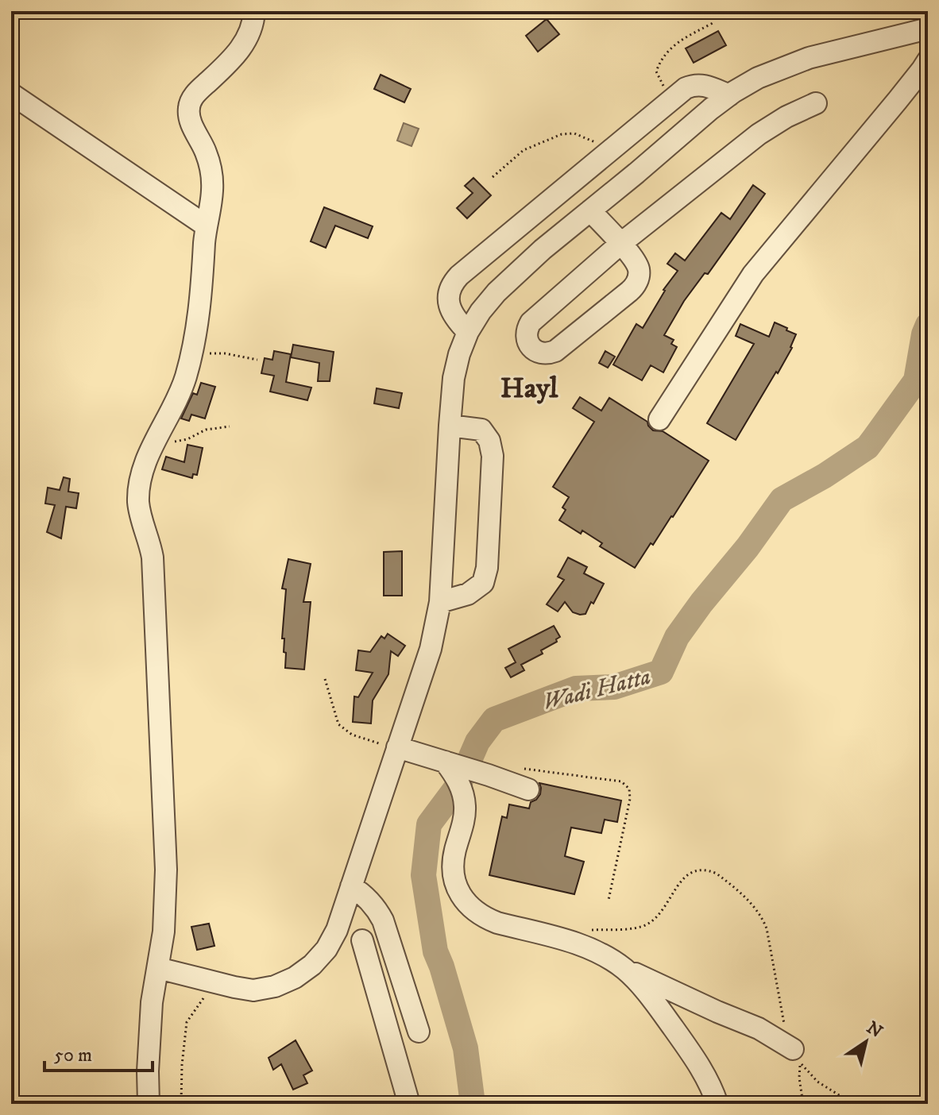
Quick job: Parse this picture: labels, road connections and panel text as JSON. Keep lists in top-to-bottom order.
{
  "districts": ["Hayl"],
  "water": ["Wadi Hatta"],
  "scale_bar": "50 m",
  "north": "top right"
}
